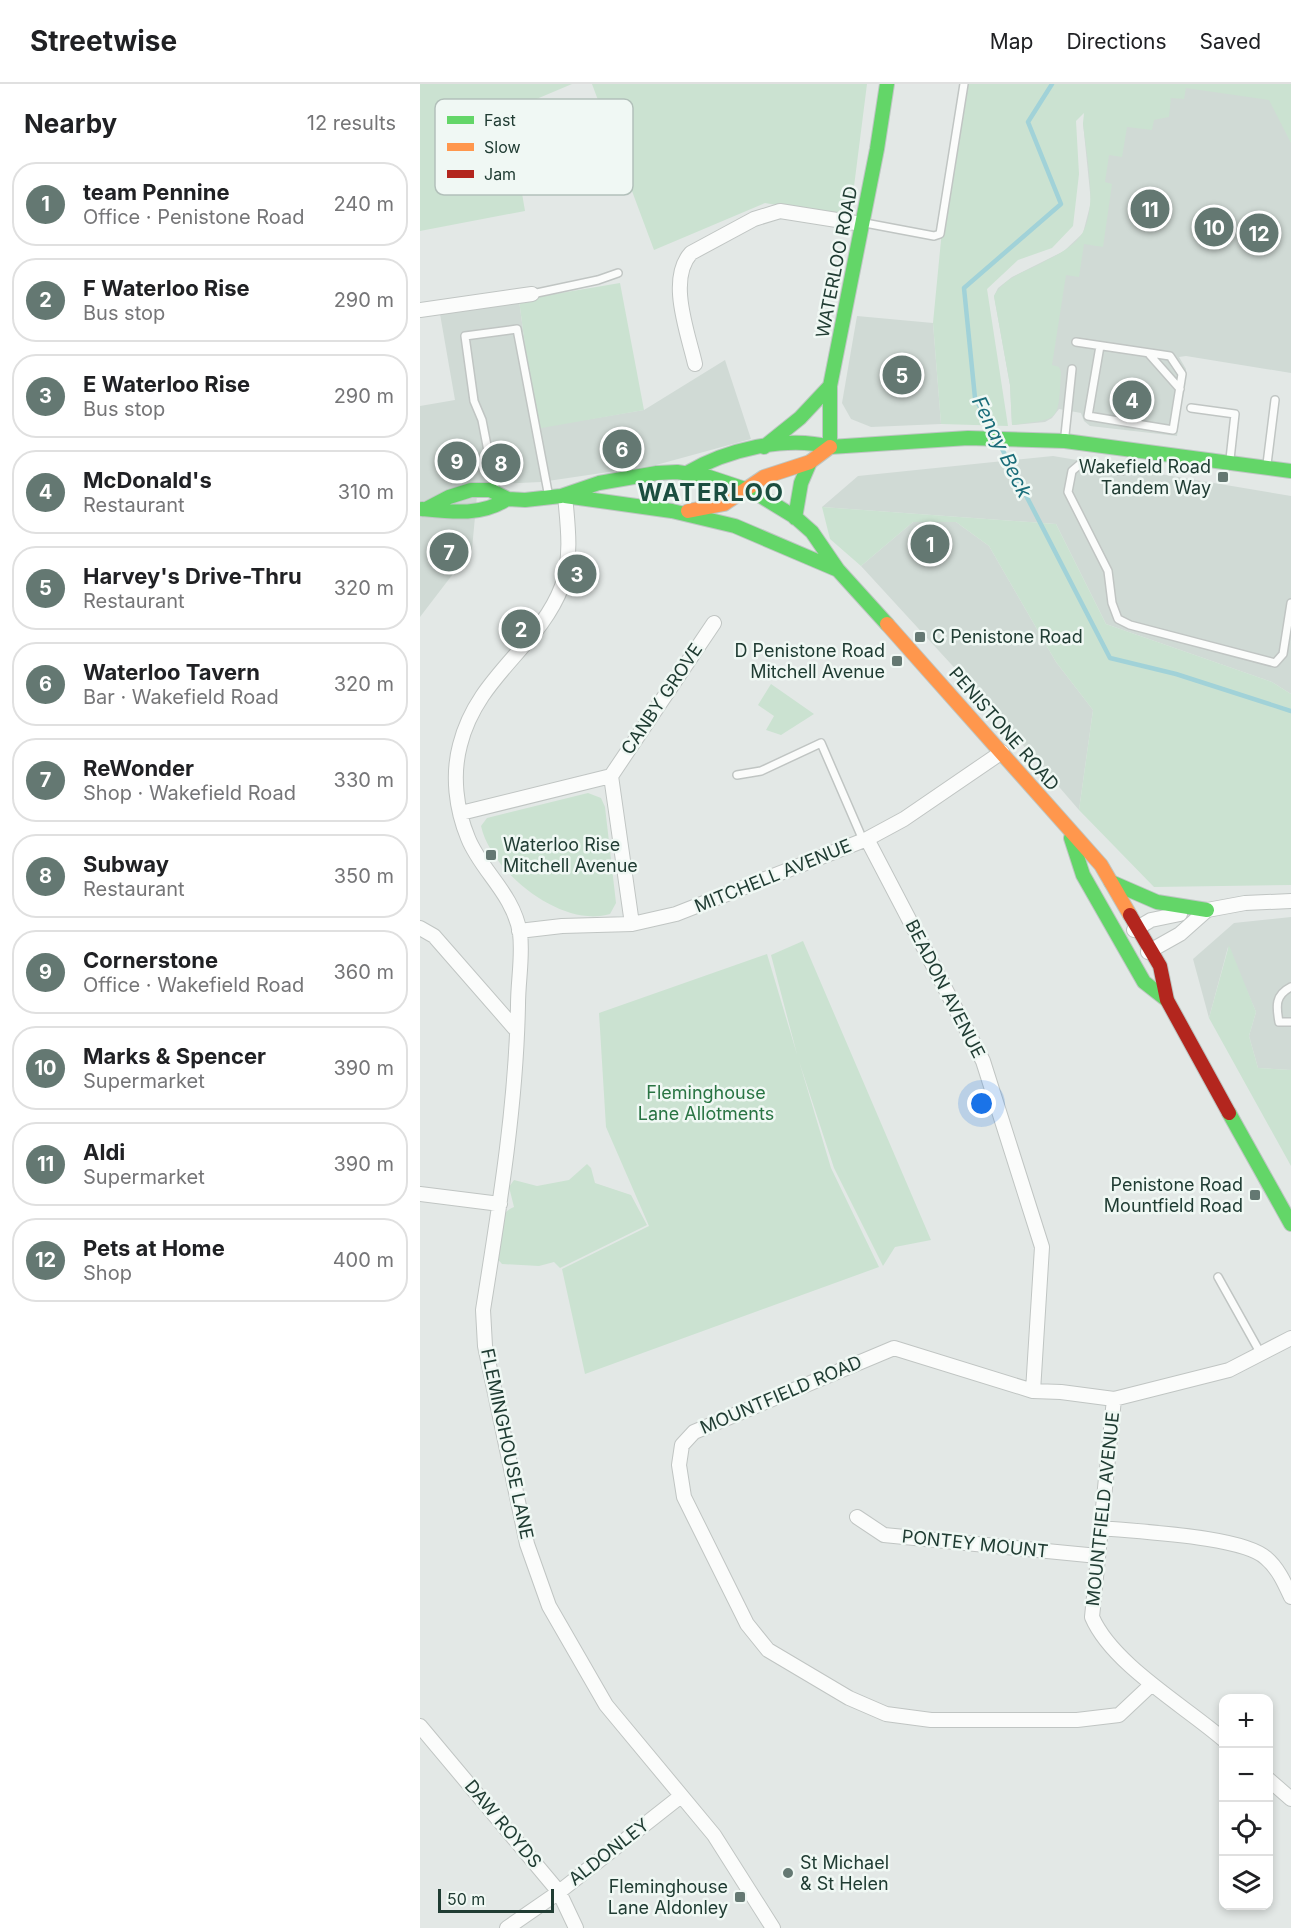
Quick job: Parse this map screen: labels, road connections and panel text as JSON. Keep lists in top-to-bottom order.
{
  "streets": {
    "main road": ["WATERLOO ROAD", "PENISTONE ROAD"],
    "street": [
      "CANBY GROVE",
      "MITCHELL AVENUE",
      "BEADON AVENUE",
      "MOUNTFIELD ROAD",
      "FLEMINGHOUSE LANE",
      "MOUNTFIELD AVENUE",
      "PONTEY MOUNT",
      "DAW ROYDS",
      "ALDONLEY"
    ]
  },
  "crossings": [
    ["PENISTONE ROAD", "MITCHELL AVENUE"],
    ["PENISTONE ROAD", "FLEMINGHOUSE LANE"],
    ["MITCHELL AVENUE", "BEADON AVENUE"],
    ["MITCHELL AVENUE", "FLEMINGHOUSE LANE"],
    ["BEADON AVENUE", "MOUNTFIELD ROAD"],
    ["MOUNTFIELD ROAD", "MOUNTFIELD AVENUE"],
    ["FLEMINGHOUSE LANE", "ALDONLEY"],
    ["MOUNTFIELD AVENUE", "PONTEY MOUNT"],
    ["DAW ROYDS", "ALDONLEY"]
  ],
  "districts": ["WATERLOO"],
  "water": ["Fenay Beck"],
  "parks": ["Fleminghouse Lane Allotments"],
  "places": {
    "transit": [
      "Wakefield Road Tandem Way",
      "C Penistone Road",
      "D Penistone Road Mitchell Avenue",
      "Waterloo Rise Mitchell Avenue",
      "Penistone Road Mountfield Road",
      "Fleminghouse Lane Aldonley"
    ],
    "other": ["St Michael & St Helen"]
  },
  "legend": ["Fast", "Slow", "Jam"],
  "scale_bar": "50 m",
  "page": {
    "header": "Streetwise",
    "nav": ["Map", "Directions", "Saved"],
    "heading": ["Nearby", "12 results"],
    "list": [
      {
        "mark": "1",
        "name": "team Pennine",
        "note": "Office · Penistone Road",
        "value": "240 m"
      },
      {
        "mark": "2",
        "name": "F Waterloo Rise",
        "note": "Bus stop",
        "value": "290 m"
      },
      {
        "mark": "3",
        "name": "E Waterloo Rise",
        "note": "Bus stop",
        "value": "290 m"
      },
      {
        "mark": "4",
        "name": "McDonald's",
        "note": "Restaurant",
        "value": "310 m"
      },
      {
        "mark": "5",
        "name": "Harvey's Drive-Thru",
        "note": "Restaurant",
        "value": "320 m"
      },
      {
        "mark": "6",
        "name": "Waterloo Tavern",
        "note": "Bar · Wakefield Road",
        "value": "320 m"
      },
      {
        "mark": "7",
        "name": "ReWonder",
        "note": "Shop · Wakefield Road",
        "value": "330 m"
      },
      {
        "mark": "8",
        "name": "Subway",
        "note": "Restaurant",
        "value": "350 m"
      },
      {
        "mark": "9",
        "name": "Cornerstone",
        "note": "Office · Wakefield Road",
        "value": "360 m"
      },
      {
        "mark": "10",
        "name": "Marks & Spencer",
        "note": "Supermarket",
        "value": "390 m"
      },
      {
        "mark": "11",
        "name": "Aldi",
        "note": "Supermarket",
        "value": "390 m"
      },
      {
        "mark": "12",
        "name": "Pets at Home",
        "note": "Shop",
        "value": "400 m"
      }
    ],
    "pins": [
      "11",
      "10",
      "12",
      "5",
      "4",
      "6",
      "9",
      "8",
      "1",
      "7",
      "3",
      "2"
    ],
    "map_buttons": ["+", "−"],
    "scale": "50 m"
  }
}
